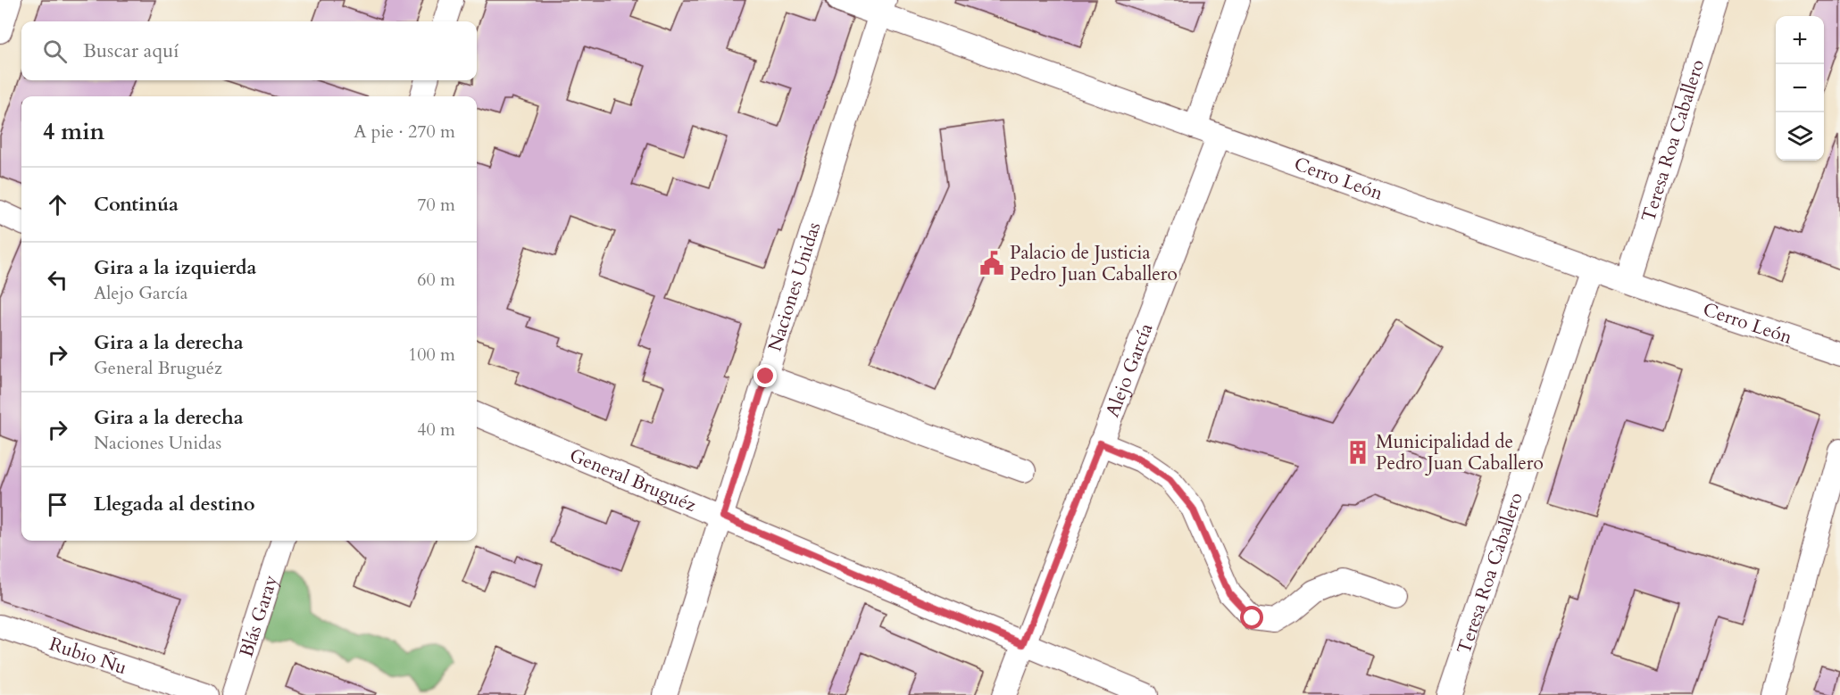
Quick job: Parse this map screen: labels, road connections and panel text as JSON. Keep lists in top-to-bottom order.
{
  "streets": {
    "street": [
      "Teresa Roa Caballero",
      "Cerro León",
      "Naciones Unidas",
      "Alejo García",
      "General Bruguéz",
      "Blás Garay",
      "Rubio Ñu"
    ]
  },
  "crossings": [
    ["Teresa Roa Caballero", "Cerro León"],
    ["Cerro León", "Naciones Unidas"],
    ["Cerro León", "Alejo García"],
    ["Naciones Unidas", "General Bruguéz"],
    ["Alejo García", "General Bruguéz"]
  ],
  "places": {
    "public building": ["Palacio de Justicia Pedro Juan Caballero"],
    "building": ["Municipalidad de Pedro Juan Caballero"]
  },
  "page": {
    "map_buttons": ["+", "−"],
    "search": "Buscar aquí",
    "heading": ["4 min", "A pie · 270 m"],
    "list": [
      ["Continúa", "70 m"],
      ["Gira a la izquierda", "Alejo García", "60 m"],
      ["Gira a la derecha", "General Bruguéz", "100 m"],
      ["Gira a la derecha", "Naciones Unidas", "40 m"],
      "Llegada al destino"
    ]
  }
}
